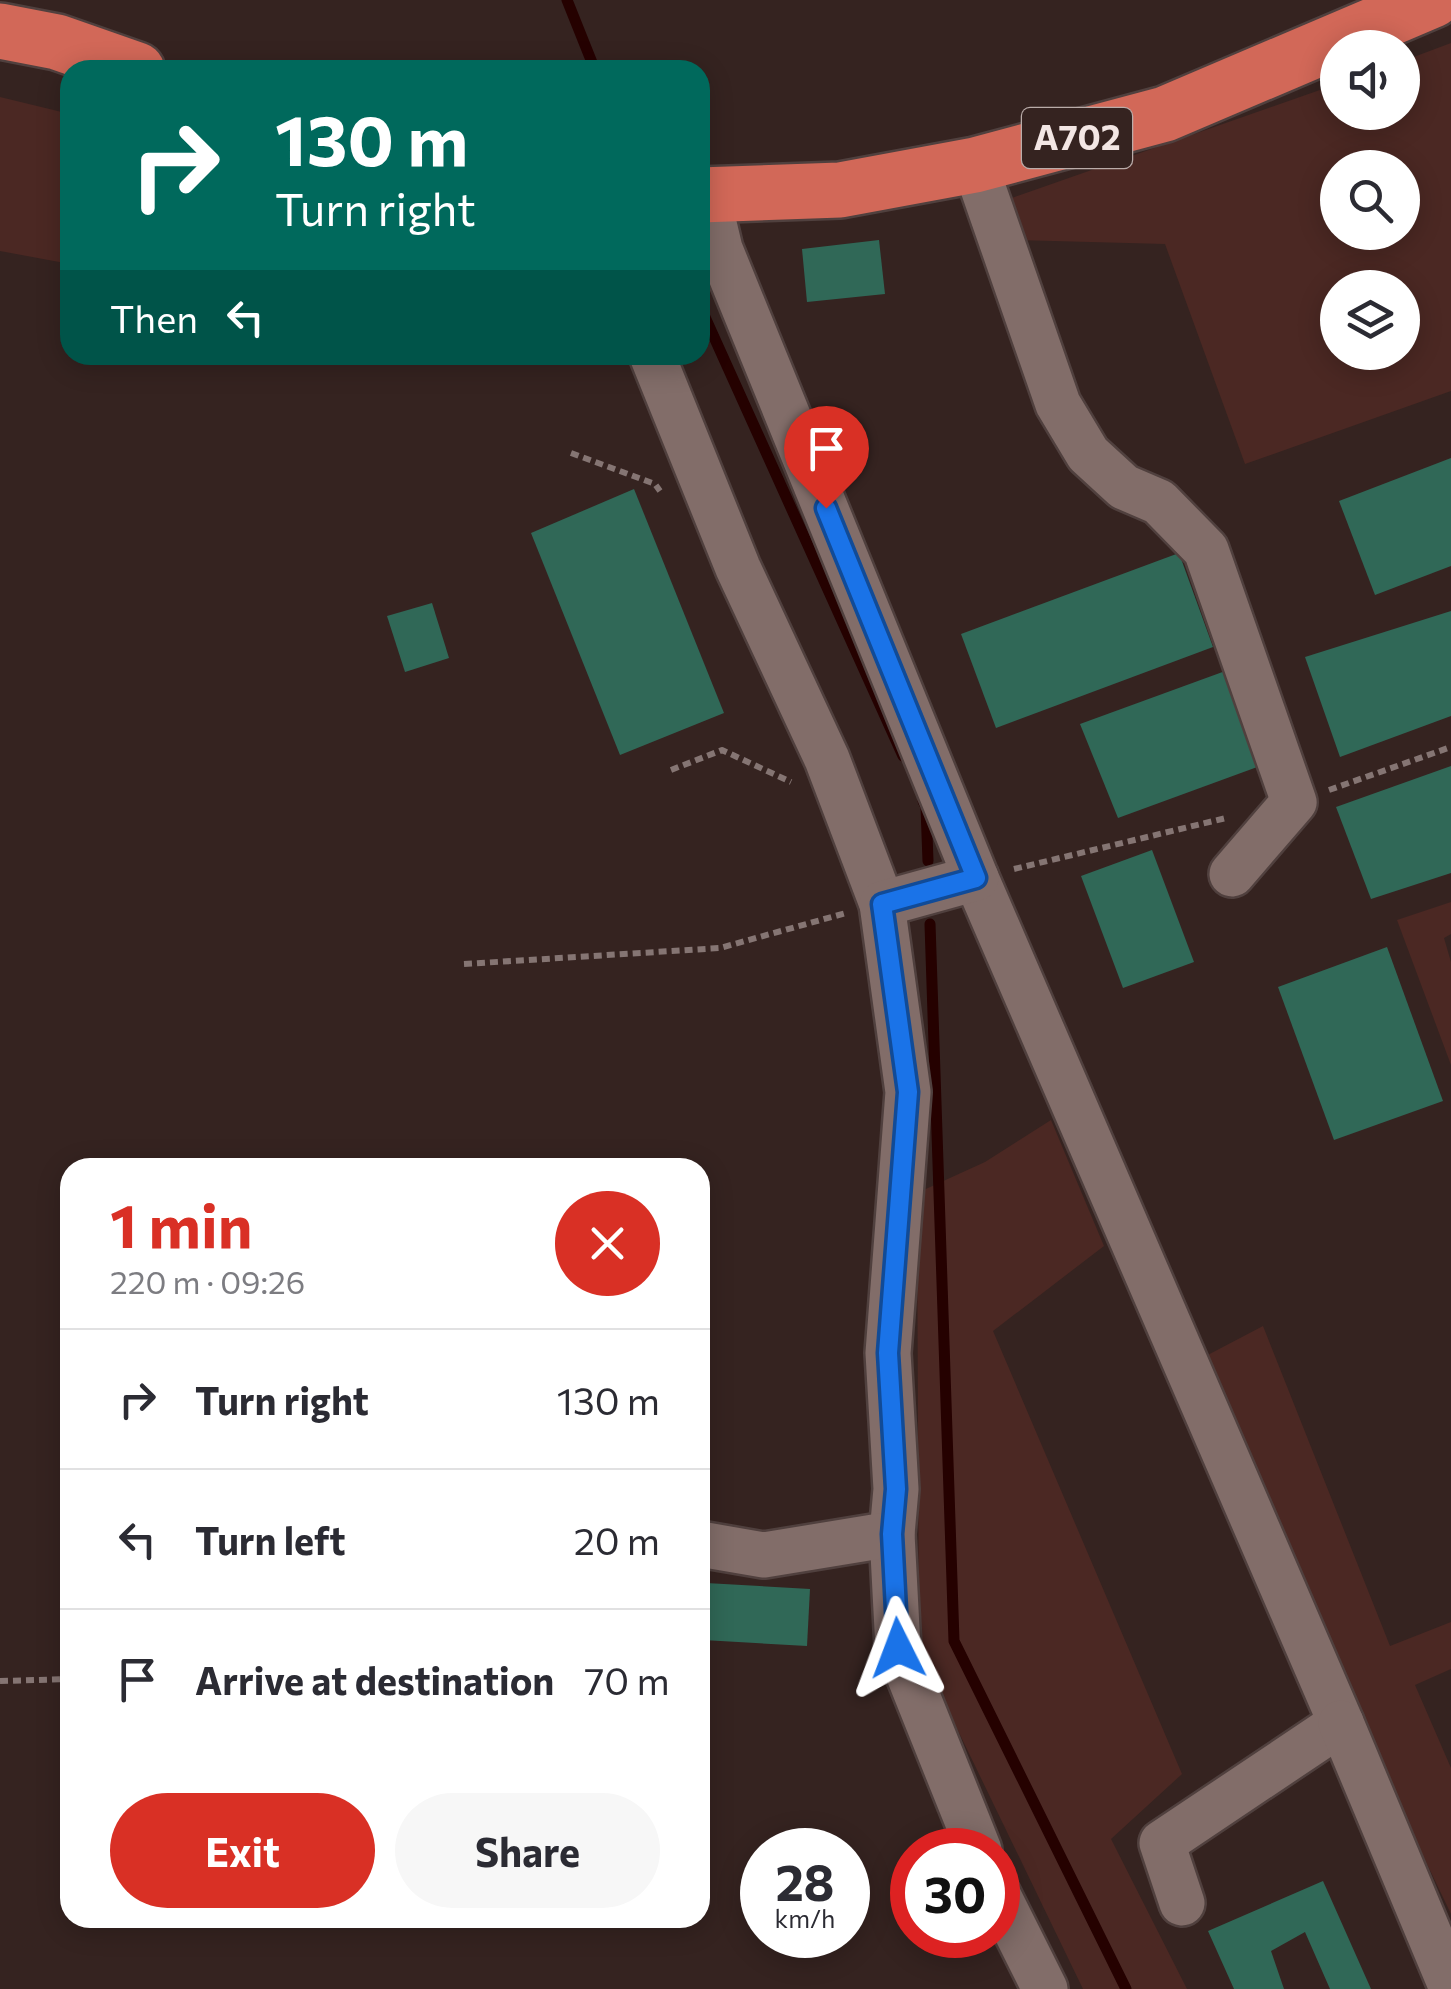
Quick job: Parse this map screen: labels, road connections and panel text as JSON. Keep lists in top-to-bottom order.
{
  "streets": {
    "highway": ["A702"]
  },
  "page": {
    "turn": ["130 m", "Turn right"],
    "then": "Then",
    "heading": ["1 min", "220 m · 09:26"],
    "list": [
      {
        "name": "Turn right",
        "value": "130 m"
      },
      {
        "name": "Turn left",
        "value": "20 m"
      },
      {
        "name": "Arrive at destination",
        "value": "70 m"
      }
    ],
    "buttons": ["Exit", "Share"],
    "speed": "28 km/h",
    "limit": "30"
  }
}
